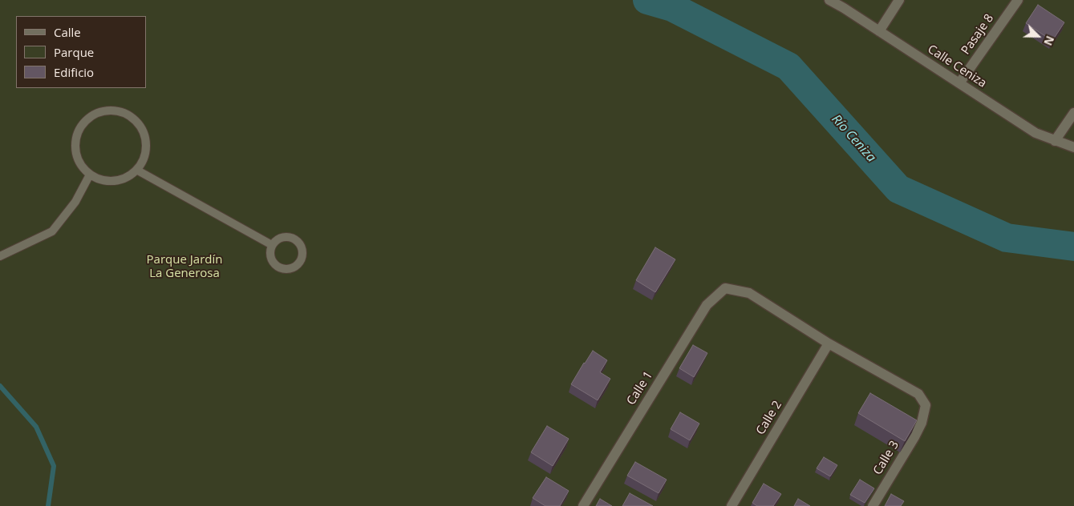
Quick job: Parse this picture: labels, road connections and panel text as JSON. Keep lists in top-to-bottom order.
{
  "streets": {
    "street": [
      "Pasaje 8",
      "Calle Ceniza",
      "Calle 1",
      "Calle 2",
      "Calle 3"
    ]
  },
  "crossings": [
    ["Pasaje 8", "Calle Ceniza"],
    ["Calle 1", "Calle 3"],
    ["Calle 2", "Calle 3"]
  ],
  "water": ["Río Ceniza"],
  "parks": ["Parque Jardín La Generosa"],
  "legend": ["Calle", "Parque", "Edificio"],
  "north": "bottom right"
}
